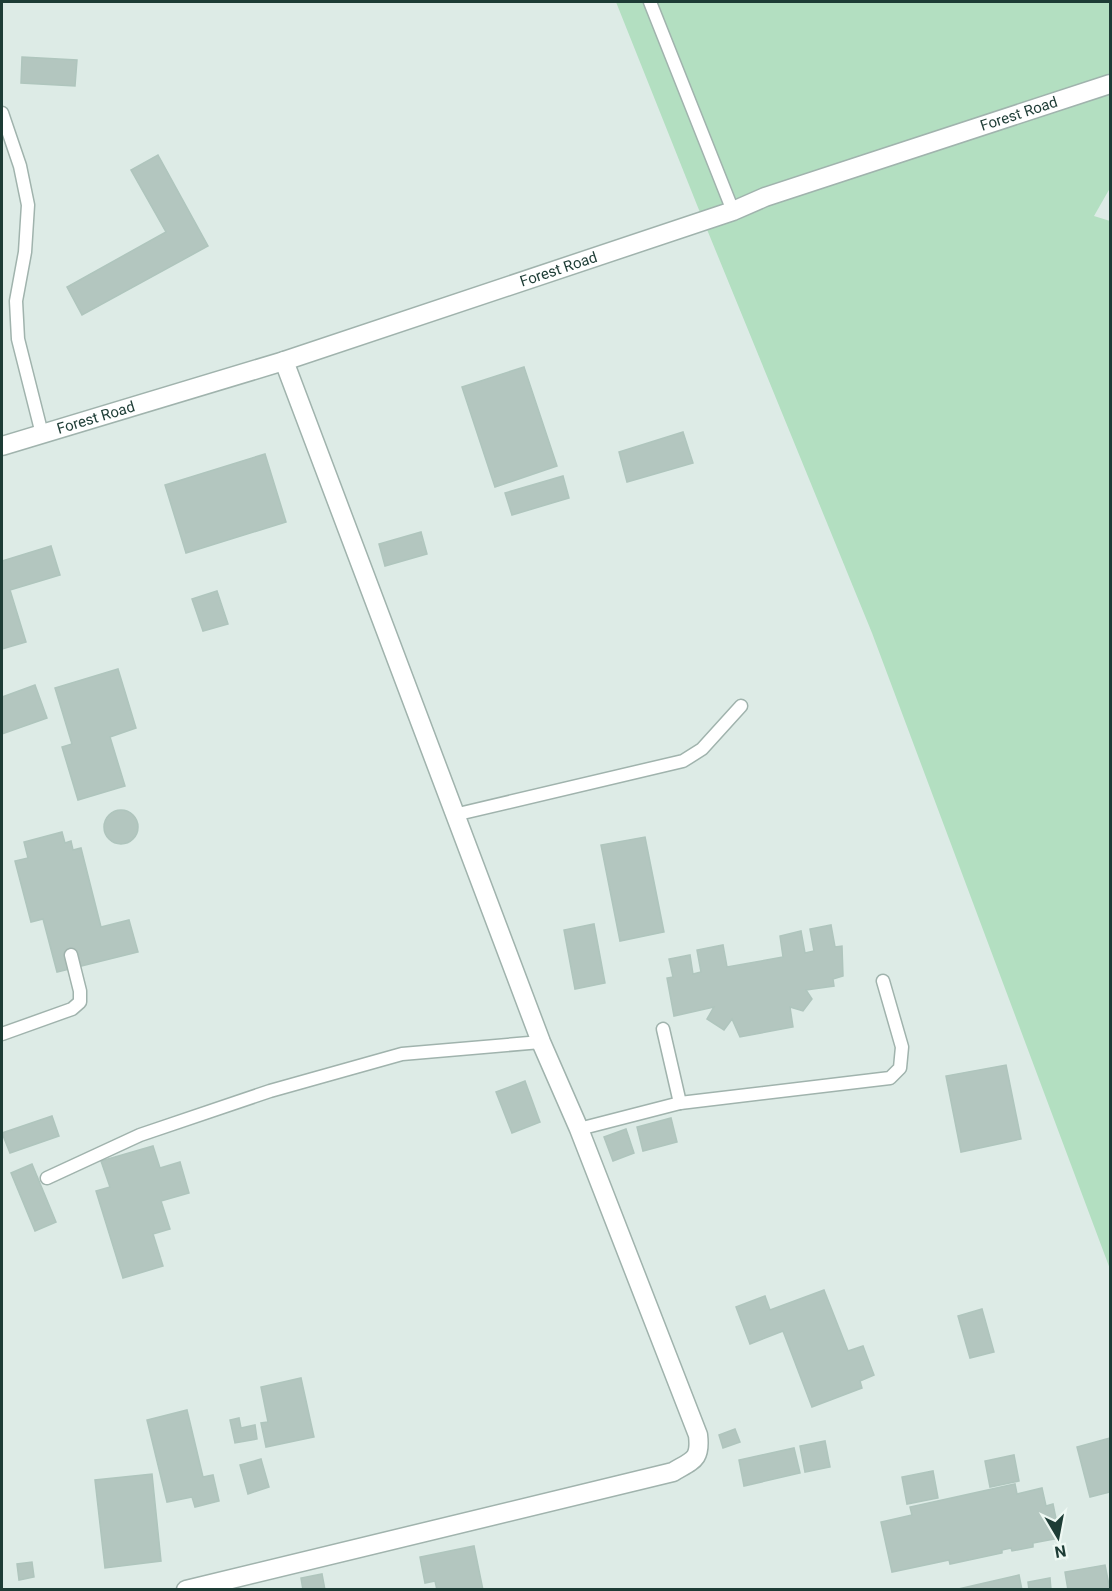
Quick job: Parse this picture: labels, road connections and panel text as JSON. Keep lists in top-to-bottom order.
{
  "streets": {
    "street": ["Forest Road"]
  },
  "north": "bottom"
}
